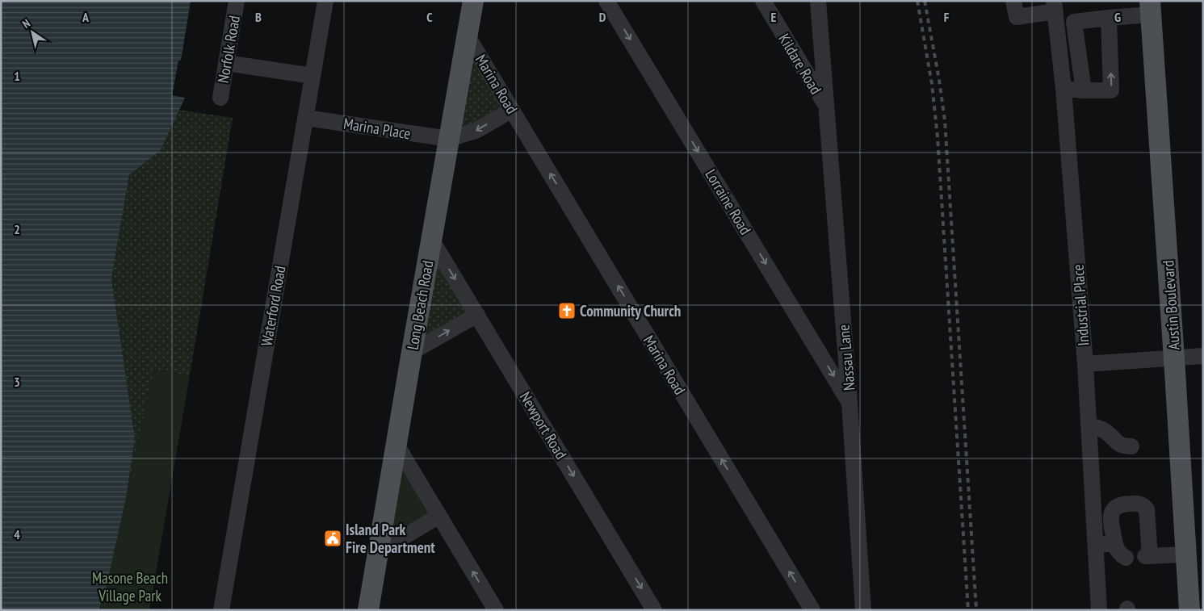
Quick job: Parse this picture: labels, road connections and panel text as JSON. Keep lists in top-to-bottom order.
{
  "streets": {
    "main road": ["Long Beach Road", "Austin Boulevard"],
    "street": [
      "Norfolk Road",
      "Kildare Road",
      "Marina Road",
      "Marina Place",
      "Lorraine Road",
      "Industrial Place",
      "Waterford Road",
      "Nassau Lane",
      "Newport Road"
    ]
  },
  "crossings": [
    ["Kildare Road", "Nassau Lane"],
    ["Marina Road", "Long Beach Road"],
    ["Marina Place", "Long Beach Road"],
    ["Marina Place", "Waterford Road"],
    ["Lorraine Road", "Nassau Lane"],
    ["Long Beach Road", "Newport Road"]
  ],
  "one_way": ["Marina Road", "Lorraine Road"],
  "parks": ["Masone Beach Village Park"],
  "places": {
    "church": ["Community Church"],
    "public building": ["Island Park Fire Department"]
  },
  "north": "top left",
  "grid": {
    "columns": [
      "A",
      "B",
      "C",
      "D",
      "E",
      "F",
      "G"
    ],
    "rows": [
      "1",
      "2",
      "3",
      "4"
    ]
  }
}
